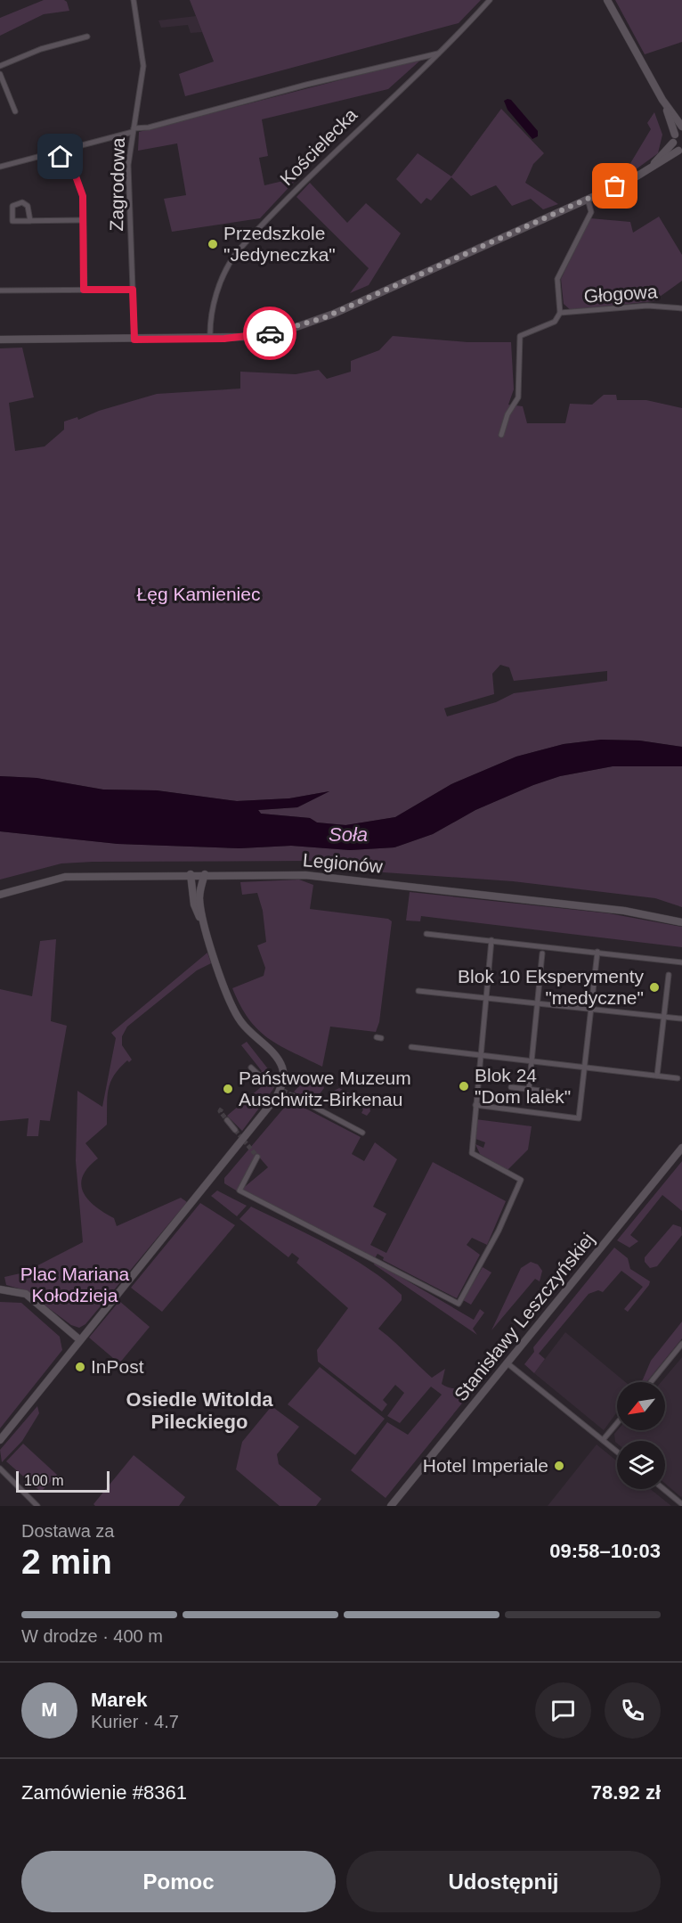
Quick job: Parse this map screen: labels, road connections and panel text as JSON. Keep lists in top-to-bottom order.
{
  "streets": {
    "street": [
      "Kościelecka",
      "Zagrodowa",
      "Głogowa",
      "Legionów",
      "Stanisławy Leszczyńskiej"
    ]
  },
  "districts": ["Osiedle Witolda Pileckiego"],
  "water": ["Soła"],
  "parks": ["Łęg Kamieniec", "Plac Mariana Kołodzieja"],
  "places": [
    "Przedszkole \"Jedyneczka\"",
    "Blok 10 Eksperymenty \"medyczne\"",
    "Blok 24 \"Dom lalek\"",
    "Państwowe Muzeum Auschwitz-Birkenau",
    "InPost",
    "Hotel Imperiale"
  ],
  "scale_bar": "100 m",
  "north": "bottom left",
  "page": {
    "scale": "100 m",
    "heading": ["2 min", "Dostawa za", "09:58–10:03"],
    "panel": [
      "Marek",
      "Kurier · 4.7",
      "Zamówienie #8361",
      "78.92 zł"
    ],
    "bar": "W drodze · 400 m",
    "round": "M",
    "buttons": ["Pomoc", "Udostępnij"]
  }
}
